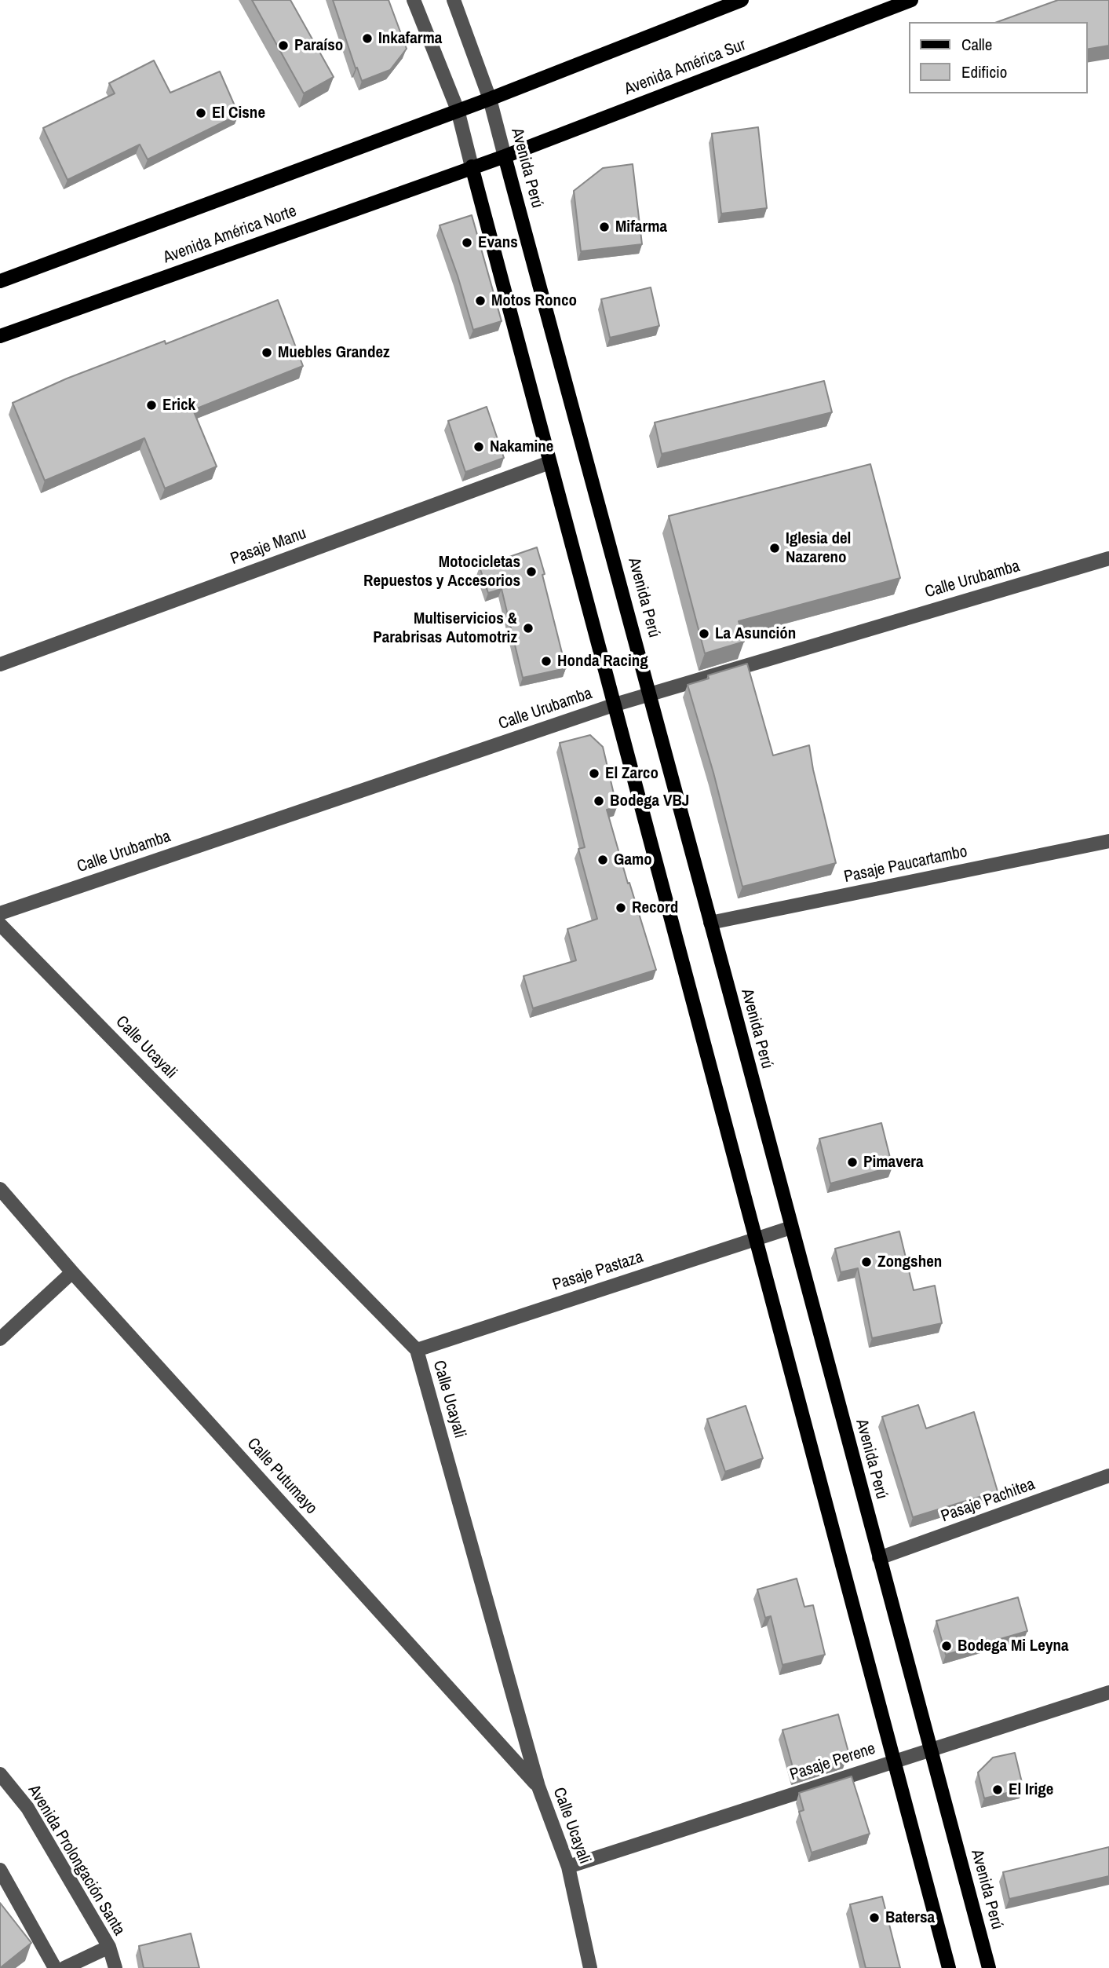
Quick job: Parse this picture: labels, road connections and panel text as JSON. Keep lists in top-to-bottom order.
{
  "streets": {
    "main road": ["Avenida América Sur", "Avenida Perú", "Avenida América Norte"],
    "street": [
      "Pasaje Manu",
      "Calle Urubamba",
      "Pasaje Paucartambo",
      "Calle Ucayali",
      "Pasaje Pastaza",
      "Calle Putumayo",
      "Pasaje Pachitea",
      "Pasaje Perene",
      "Avenida Prolongación Santa"
    ]
  },
  "crossings": [
    ["Avenida América Sur", "Avenida Perú"],
    ["Avenida América Sur", "Avenida América Norte"],
    ["Avenida Perú", "Calle Urubamba"],
    ["Avenida Perú", "Pasaje Paucartambo"],
    ["Avenida Perú", "Pasaje Pastaza"],
    ["Avenida Perú", "Pasaje Pachitea"],
    ["Avenida Perú", "Pasaje Perene"],
    ["Calle Ucayali", "Pasaje Pastaza"],
    ["Calle Ucayali", "Calle Putumayo"],
    ["Calle Ucayali", "Pasaje Perene"]
  ],
  "places": [
    "Inkafarma",
    "Paraíso",
    "El Cisne",
    "Mifarma",
    "Evans",
    "Motos Ronco",
    "Muebles Grandez",
    "Erick",
    "Nakamine",
    "Iglesia del Nazareno",
    "Motocicletas Repuestos y Accesorios",
    "Multiservicios & Parabrisas Automotriz",
    "La Asunción",
    "Honda Racing",
    "El Zarco",
    "Bodega VBJ",
    "Gamo",
    "Record",
    "Pimavera",
    "Zongshen",
    "Bodega Mi Leyna",
    "El Irige",
    "Batersa"
  ],
  "legend": ["Calle", "Edificio"]
}
